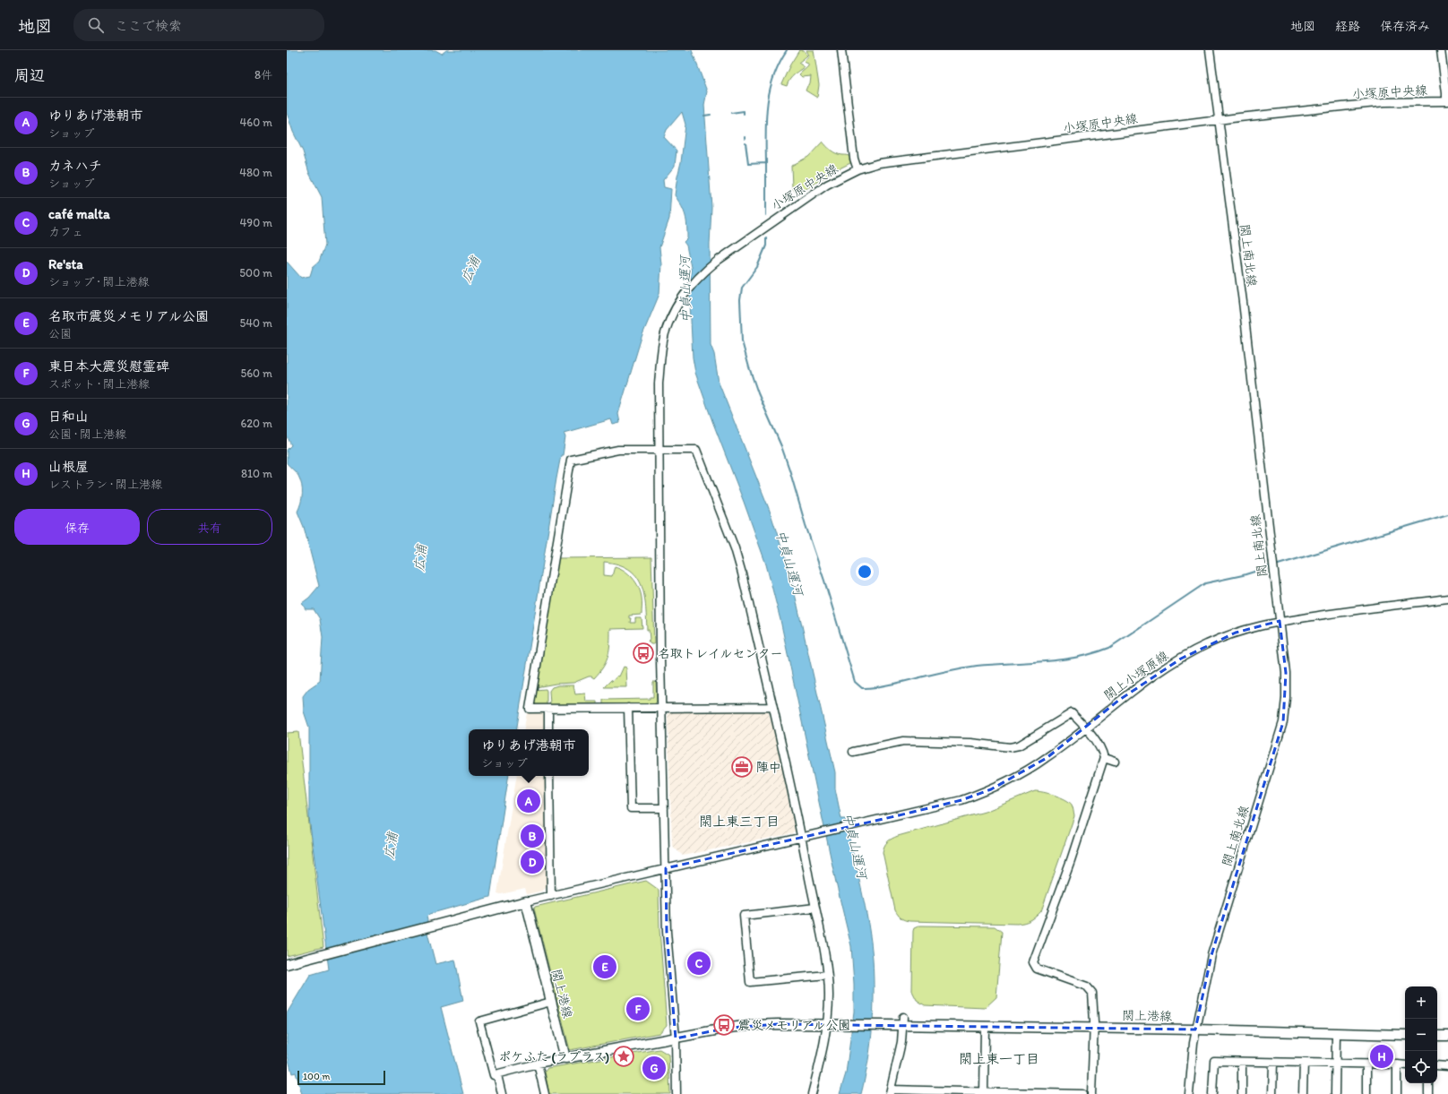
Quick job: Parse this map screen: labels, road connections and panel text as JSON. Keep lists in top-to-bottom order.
{
  "streets": {
    "main road": ["閖上港線"],
    "street": ["小塚原中央線", "閖上南北線", "閖上小塚原線"]
  },
  "crossings": [
    ["小塚原中央線", "閖上南北線"],
    ["閖上南北線", "閖上小塚原線"],
    ["閖上南北線", "閖上港線"]
  ],
  "districts": ["閖上東三丁目", "閖上東一丁目"],
  "water": ["広浦", "中貞山運河"],
  "places": {
    "bus stop": ["名取トレイルセンター", "震災メモリアル公園"],
    "office": ["陣中"],
    "place": ["ポケふた (ラプラス)"]
  },
  "scale_bar": "100 m",
  "page": {
    "header": "地図",
    "search": "ここで検索",
    "nav": ["地図", "経路", "保存済み"],
    "heading": ["周辺", "8件"],
    "list": [
      {
        "mark": "A",
        "name": "ゆりあげ港朝市",
        "note": "ショップ",
        "value": "460 m"
      },
      {
        "mark": "B",
        "name": "カネハチ",
        "note": "ショップ",
        "value": "480 m"
      },
      {
        "mark": "C",
        "name": "café malta",
        "note": "カフェ",
        "value": "490 m"
      },
      {
        "mark": "D",
        "name": "Re'sta",
        "note": "ショップ · 閖上港線",
        "value": "500 m"
      },
      {
        "mark": "E",
        "name": "名取市震災メモリアル公園",
        "note": "公園",
        "value": "540 m"
      },
      {
        "mark": "F",
        "name": "東日本大震災慰霊碑",
        "note": "スポット · 閖上港線",
        "value": "560 m"
      },
      {
        "mark": "G",
        "name": "日和山",
        "note": "公園 · 閖上港線",
        "value": "620 m"
      },
      {
        "mark": "H",
        "name": "山根屋",
        "note": "レストラン · 閖上港線",
        "value": "810 m"
      }
    ],
    "buttons": ["保存", "共有"],
    "popup": ["ゆりあげ港朝市", "ショップ"],
    "pins": [
      "A",
      "B",
      "D",
      "C",
      "E",
      "F",
      "H",
      "G"
    ],
    "map_buttons": ["+", "−"],
    "scale": "100 m"
  }
}
